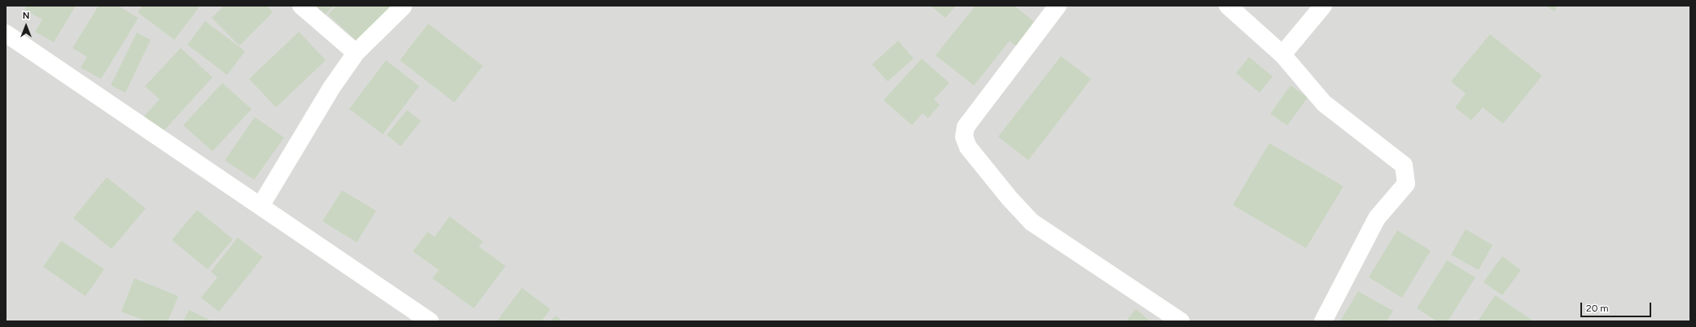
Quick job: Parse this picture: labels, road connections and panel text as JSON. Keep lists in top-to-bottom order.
{
  "scale_bar": "20 m",
  "north": "top"
}
